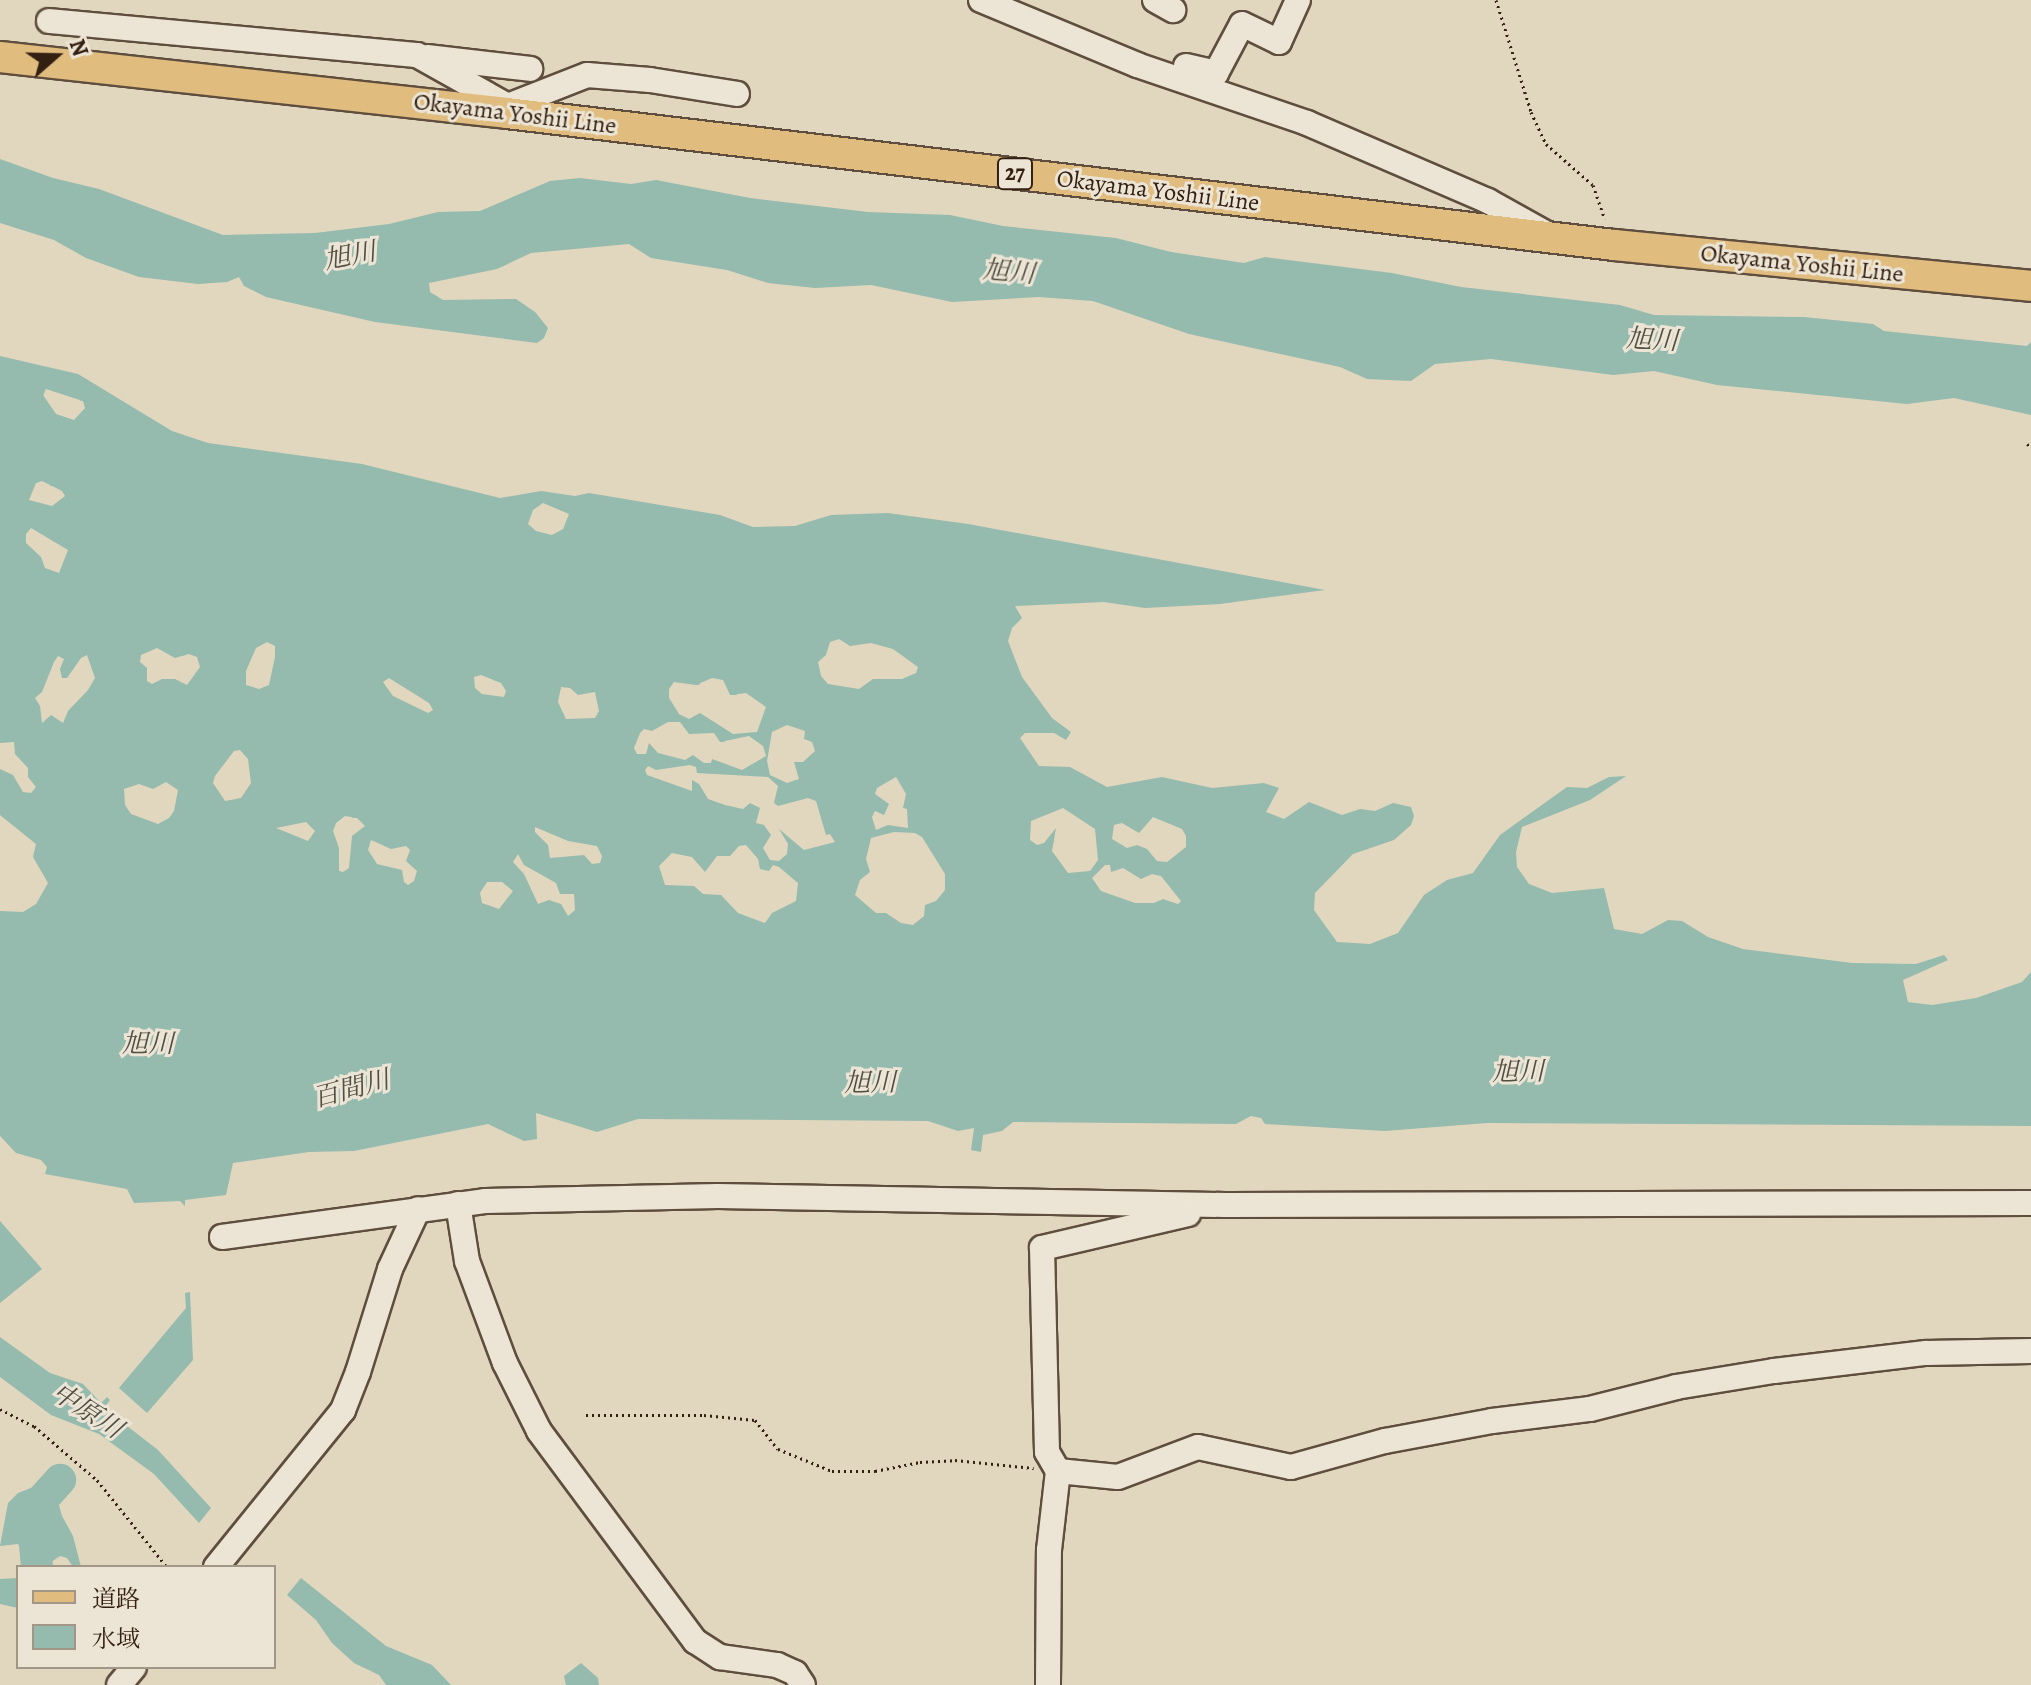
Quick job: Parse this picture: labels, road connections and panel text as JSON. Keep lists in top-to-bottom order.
{
  "streets": {
    "main road": ["Okayama Yoshii Line", "27"]
  },
  "water": ["旭川", "百間川", "中原川"],
  "legend": ["道路", "水域"],
  "north": "right"
}
